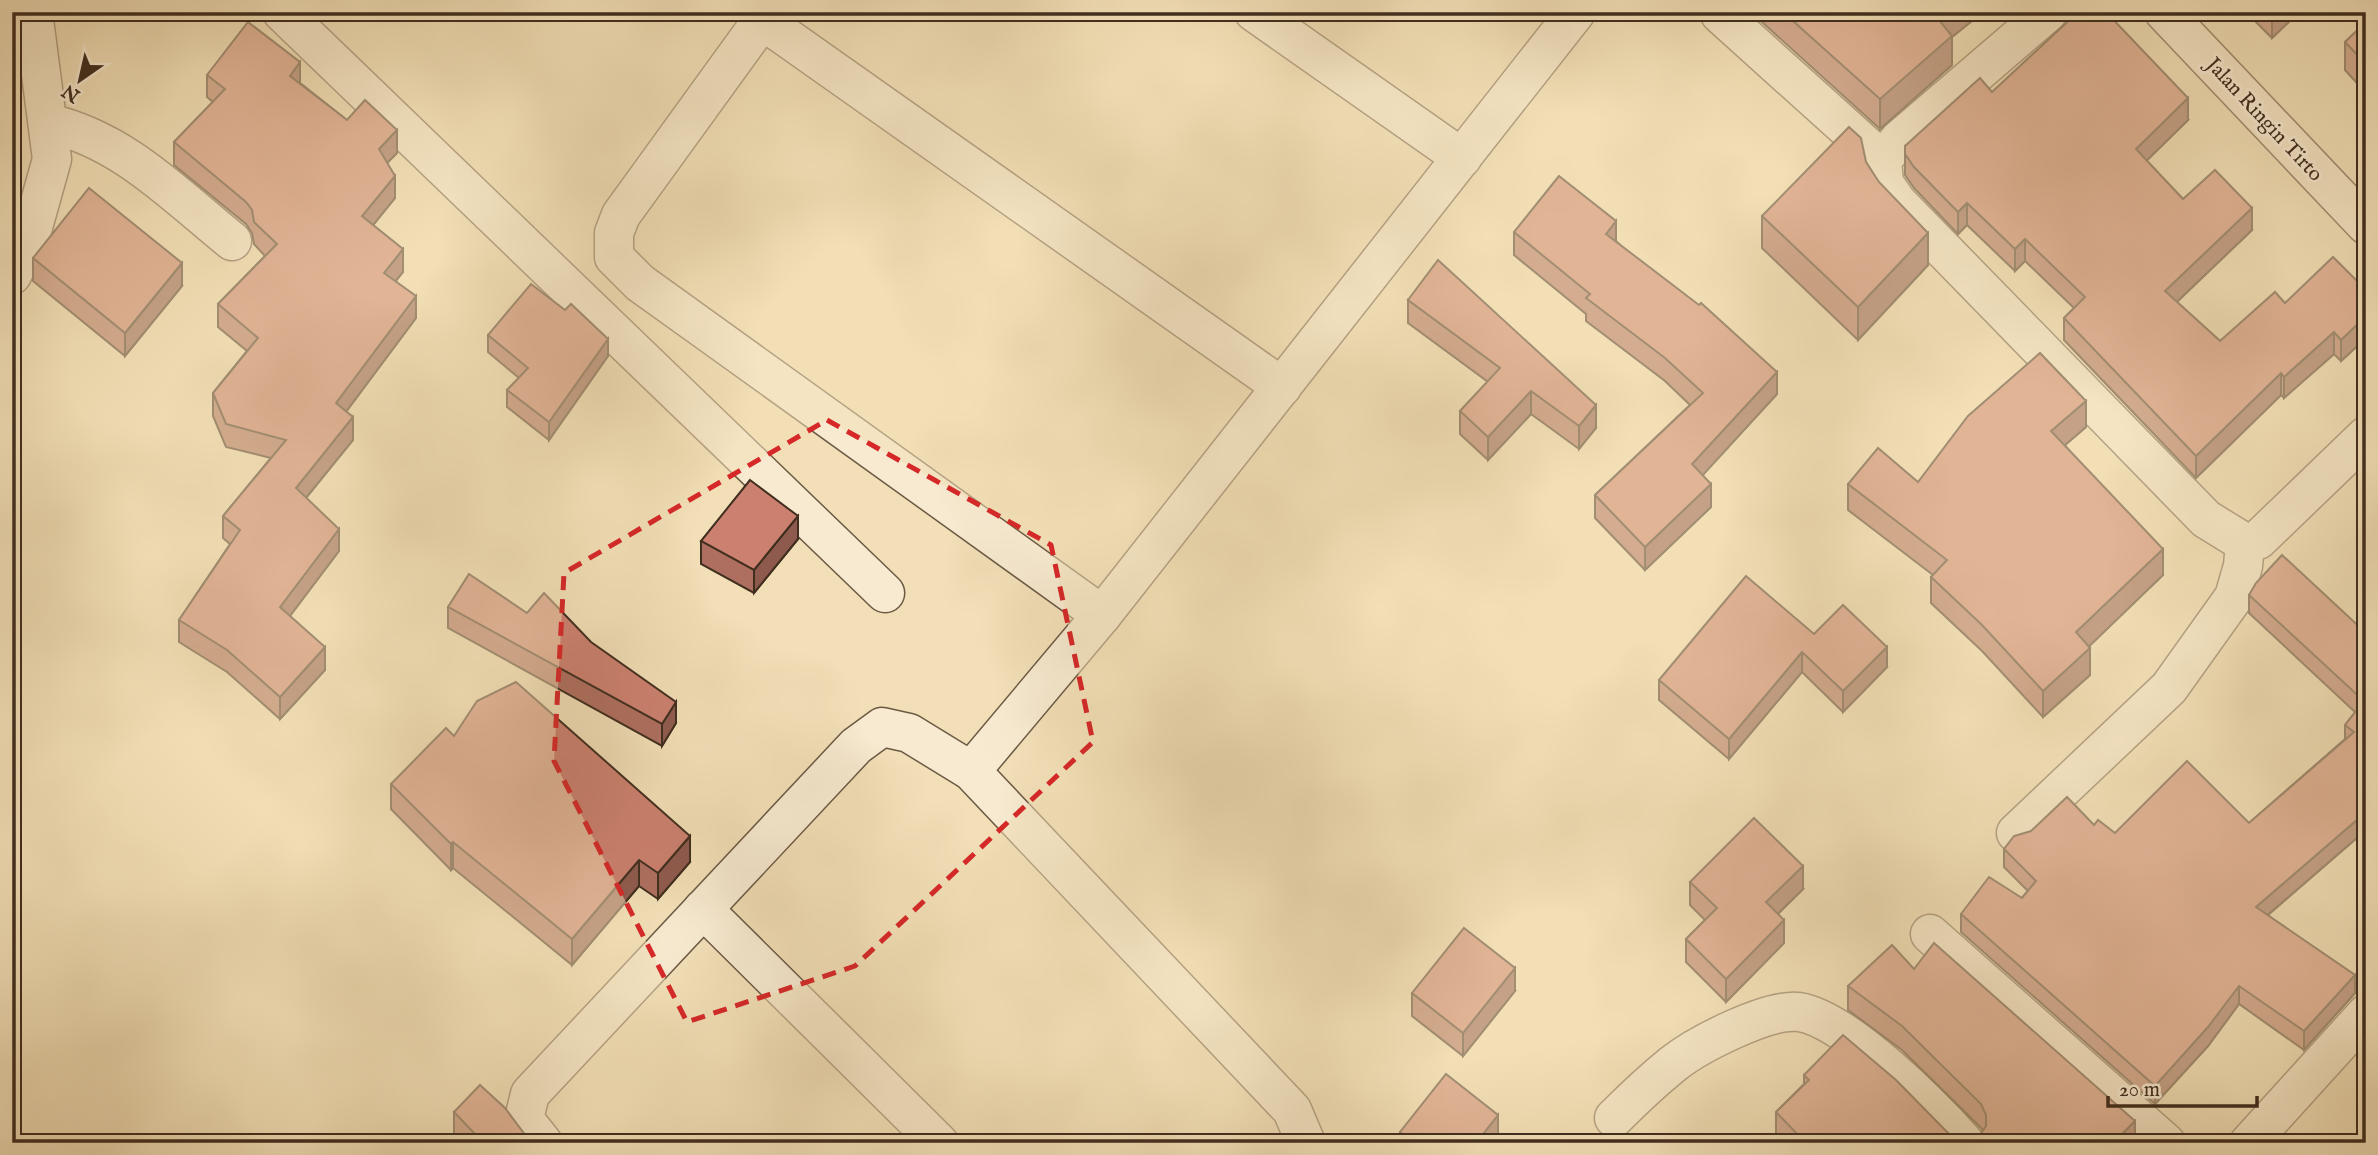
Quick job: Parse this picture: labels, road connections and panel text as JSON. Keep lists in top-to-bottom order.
{
  "streets": {
    "street": ["Jalan Ringin Tirto"]
  },
  "scale_bar": "20 m",
  "north": "bottom left"
}
